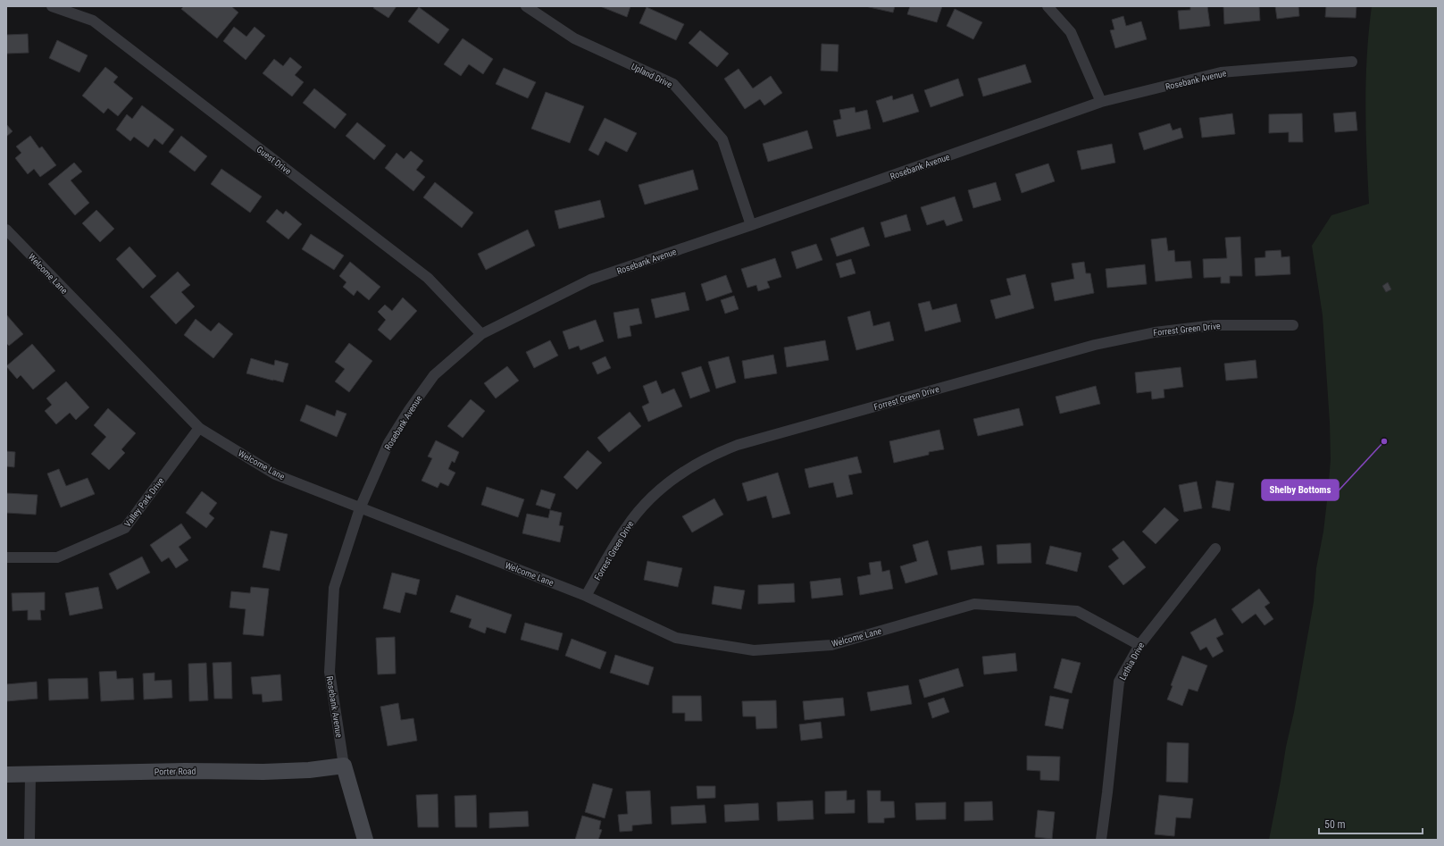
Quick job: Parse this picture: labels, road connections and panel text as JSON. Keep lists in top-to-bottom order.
{
  "streets": {
    "street": [
      "Upland Drive",
      "Rosebank Avenue",
      "Guest Drive",
      "Welcome Lane",
      "Forrest Green Drive",
      "Valley Park Drive",
      "Lethia Drive",
      "Porter Road"
    ]
  },
  "crossings": [
    ["Upland Drive", "Rosebank Avenue"],
    ["Rosebank Avenue", "Guest Drive"],
    ["Rosebank Avenue", "Welcome Lane"],
    ["Rosebank Avenue", "Porter Road"],
    ["Welcome Lane", "Forrest Green Drive"],
    ["Welcome Lane", "Valley Park Drive"],
    ["Welcome Lane", "Lethia Drive"]
  ],
  "places": ["Shelby Bottoms"],
  "scale_bar": "50 m"
}
